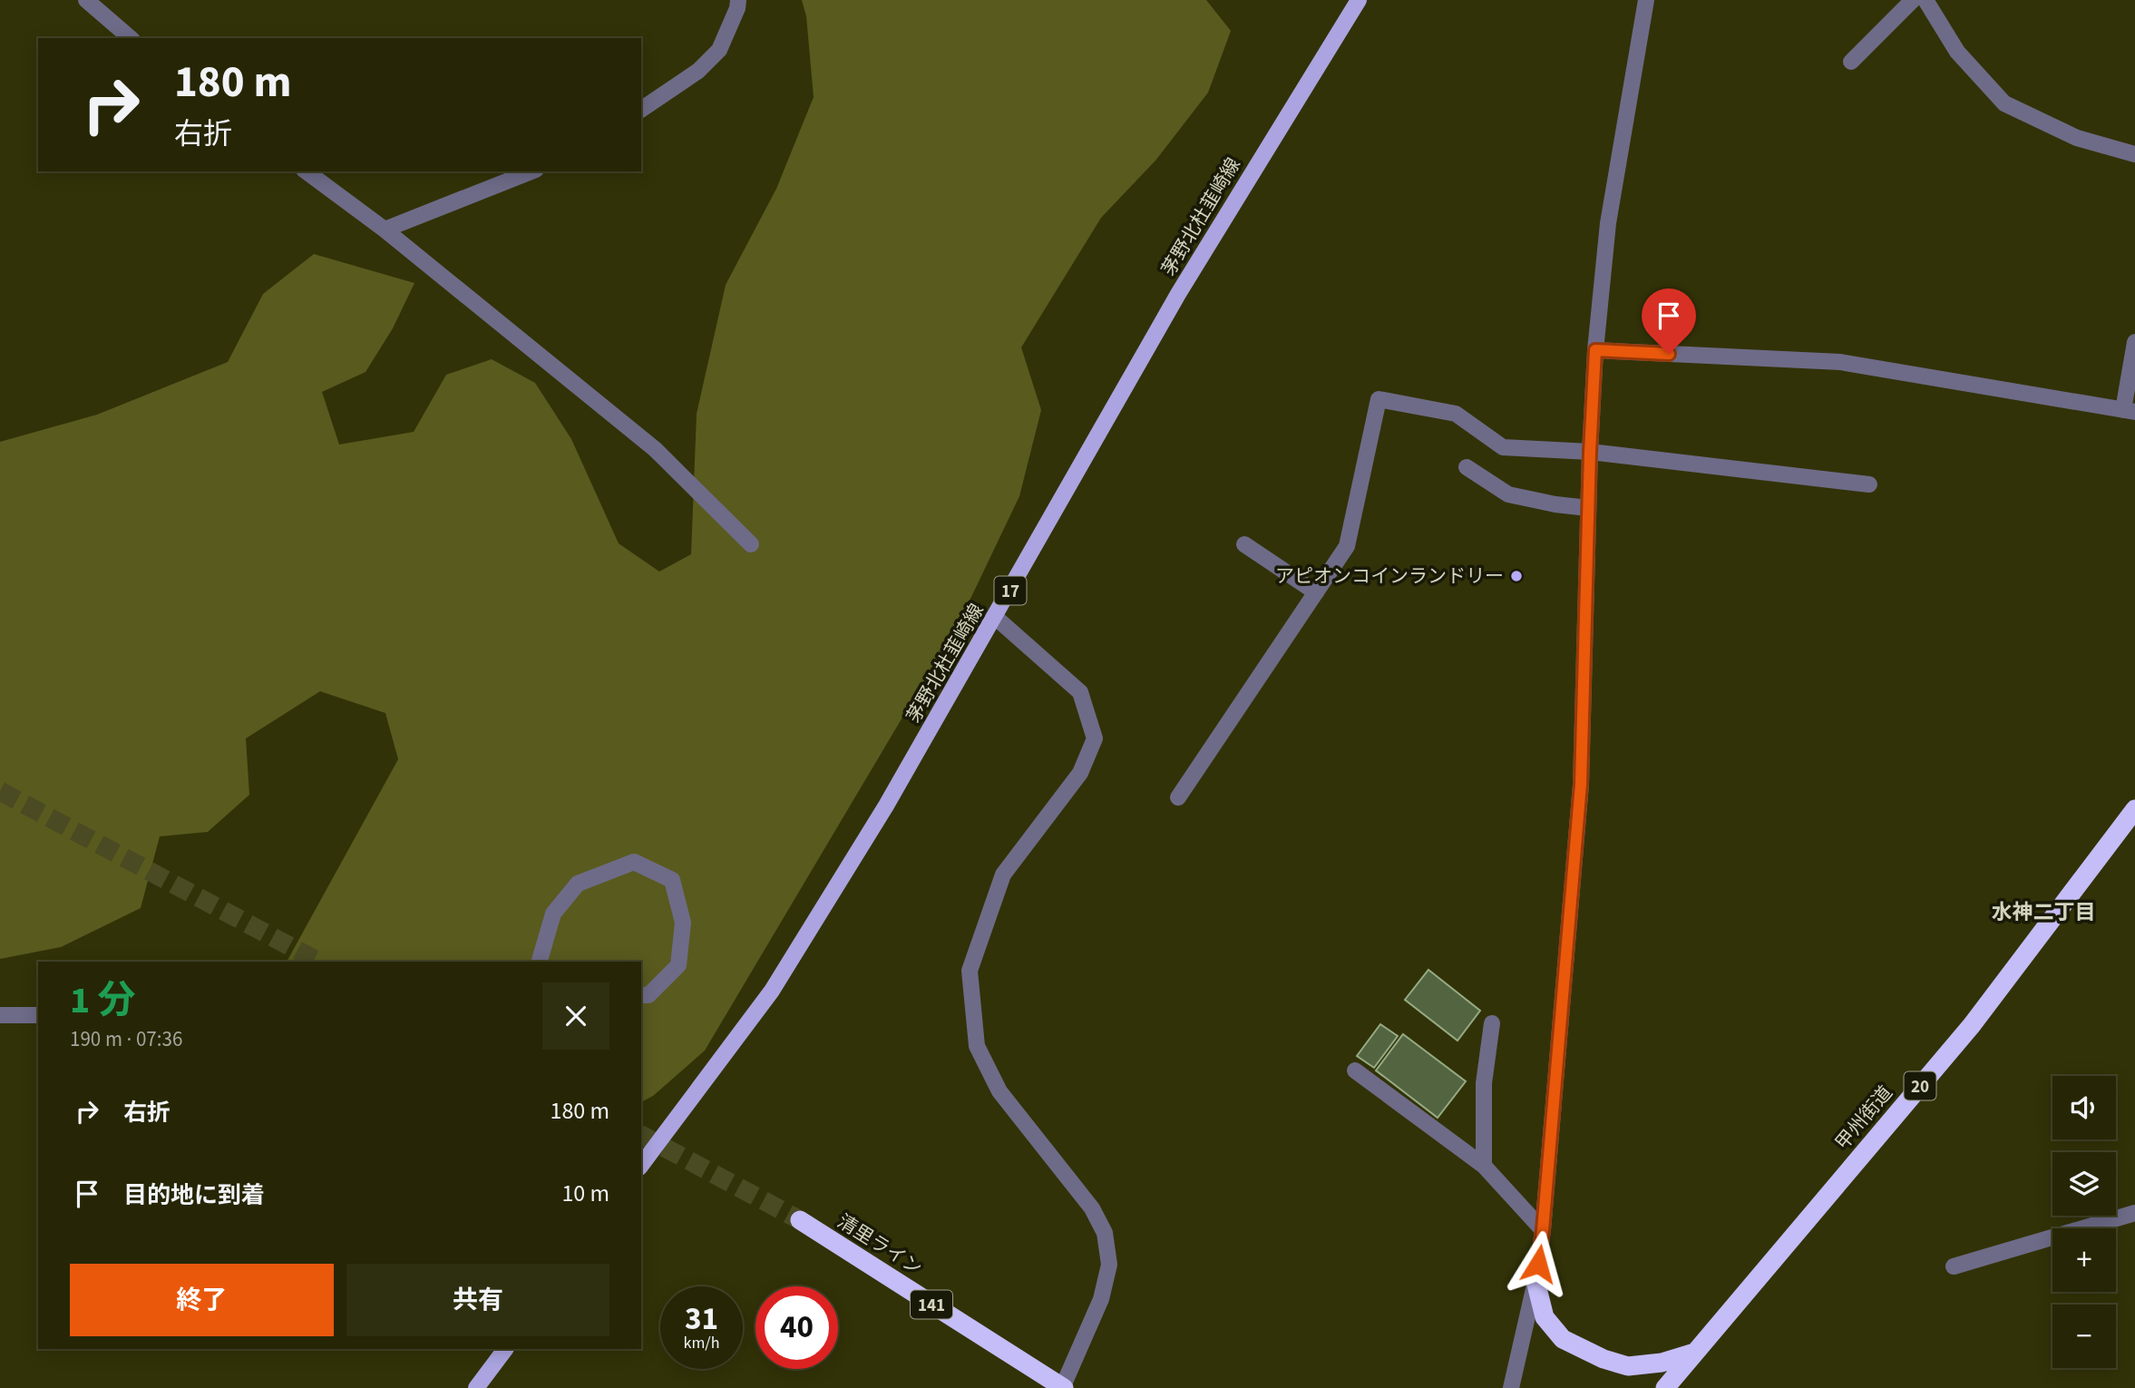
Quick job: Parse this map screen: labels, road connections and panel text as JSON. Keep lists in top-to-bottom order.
{
  "streets": {
    "highway": [
      "20",
      "甲州街道",
      "清里ライン",
      "141"
    ],
    "main road": ["茅野北杜韮崎線", "17"]
  },
  "districts": ["水神二丁目"],
  "places": ["アピオンコインランドリー"],
  "page": {
    "turn": ["180 m", "右折"],
    "heading": ["1 分", "190 m · 07:36"],
    "list": [
      {
        "name": "右折",
        "value": "180 m"
      },
      {
        "name": "目的地に到着",
        "value": "10 m"
      }
    ],
    "map_buttons": ["+", "−"],
    "buttons": ["終了", "共有"],
    "speed": "31 km/h",
    "limit": "40"
  }
}
